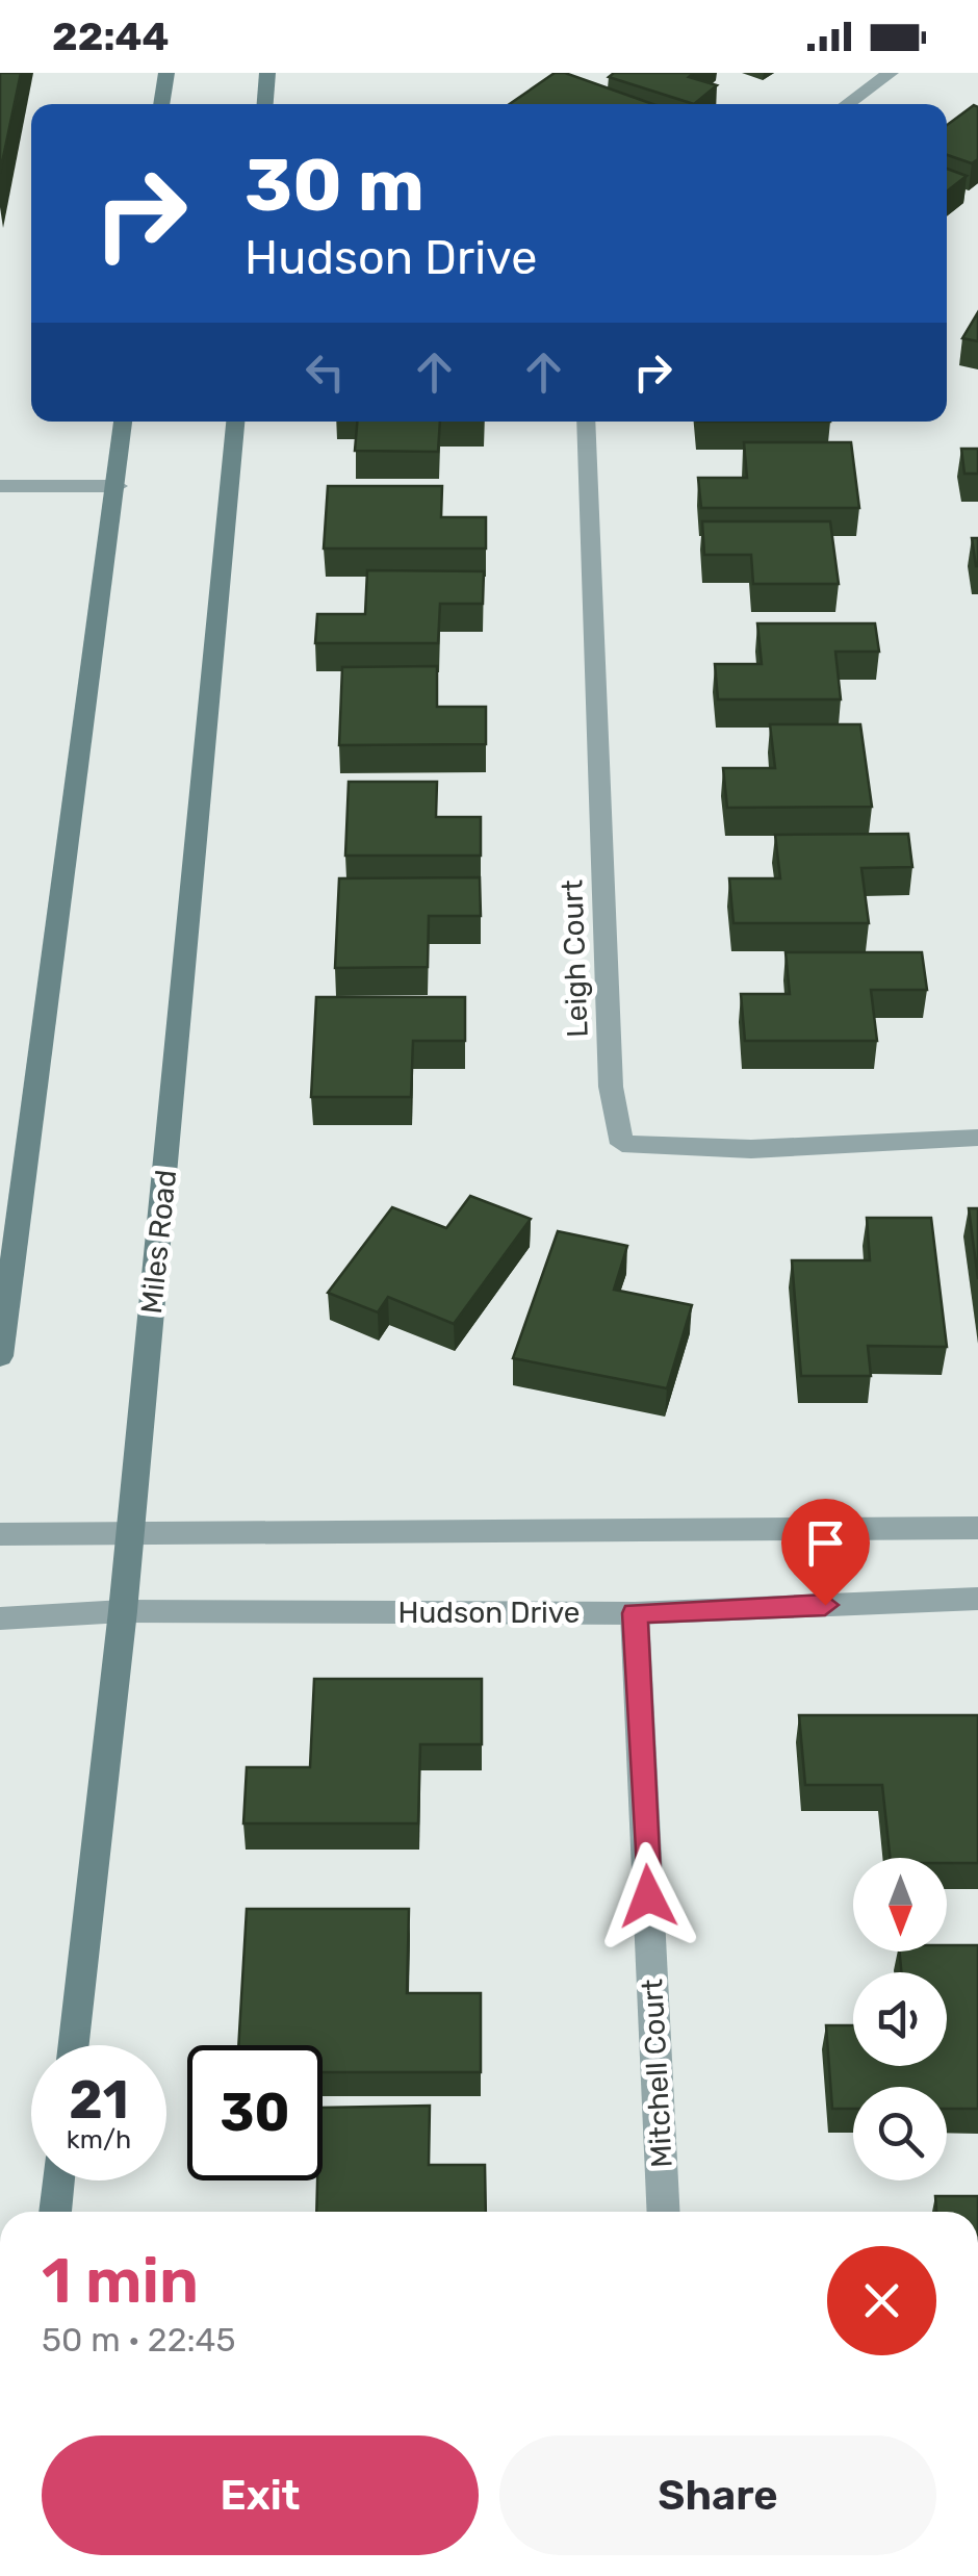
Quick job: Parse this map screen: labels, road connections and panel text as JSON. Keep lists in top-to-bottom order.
{
  "streets": {
    "main road": ["Miles Road"],
    "street": ["Leigh Court", "Hudson Drive", "Mitchell Court"]
  },
  "crossings": [
    ["Miles Road", "Hudson Drive"],
    ["Hudson Drive", "Mitchell Court"]
  ],
  "north": "bottom",
  "page": {
    "status": "22:44",
    "turn": ["30 m", "Hudson Drive"],
    "speed": "21 km/h",
    "limit": "30",
    "heading": ["1 min", "50 m · 22:45"],
    "buttons": ["Exit", "Share"]
  }
}
